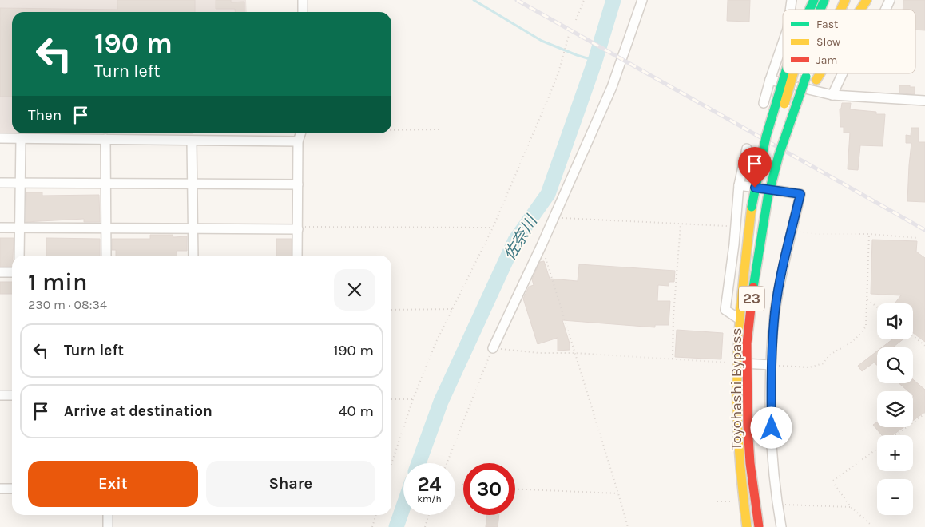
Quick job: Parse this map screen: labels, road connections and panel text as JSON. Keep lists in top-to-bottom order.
{
  "streets": {
    "main road": ["23", "Toyohashi Bypass"]
  },
  "water": ["佐奈川"],
  "legend": ["Fast", "Slow", "Jam"],
  "page": {
    "turn": ["190 m", "Turn left"],
    "then": "Then",
    "heading": ["1 min", "230 m · 08:34"],
    "map_buttons": ["+", "−"],
    "list": [
      {
        "name": "Turn left",
        "value": "190 m"
      },
      {
        "name": "Arrive at destination",
        "value": "40 m"
      }
    ],
    "buttons": ["Exit", "Share"],
    "speed": "24 km/h",
    "limit": "30"
  }
}
